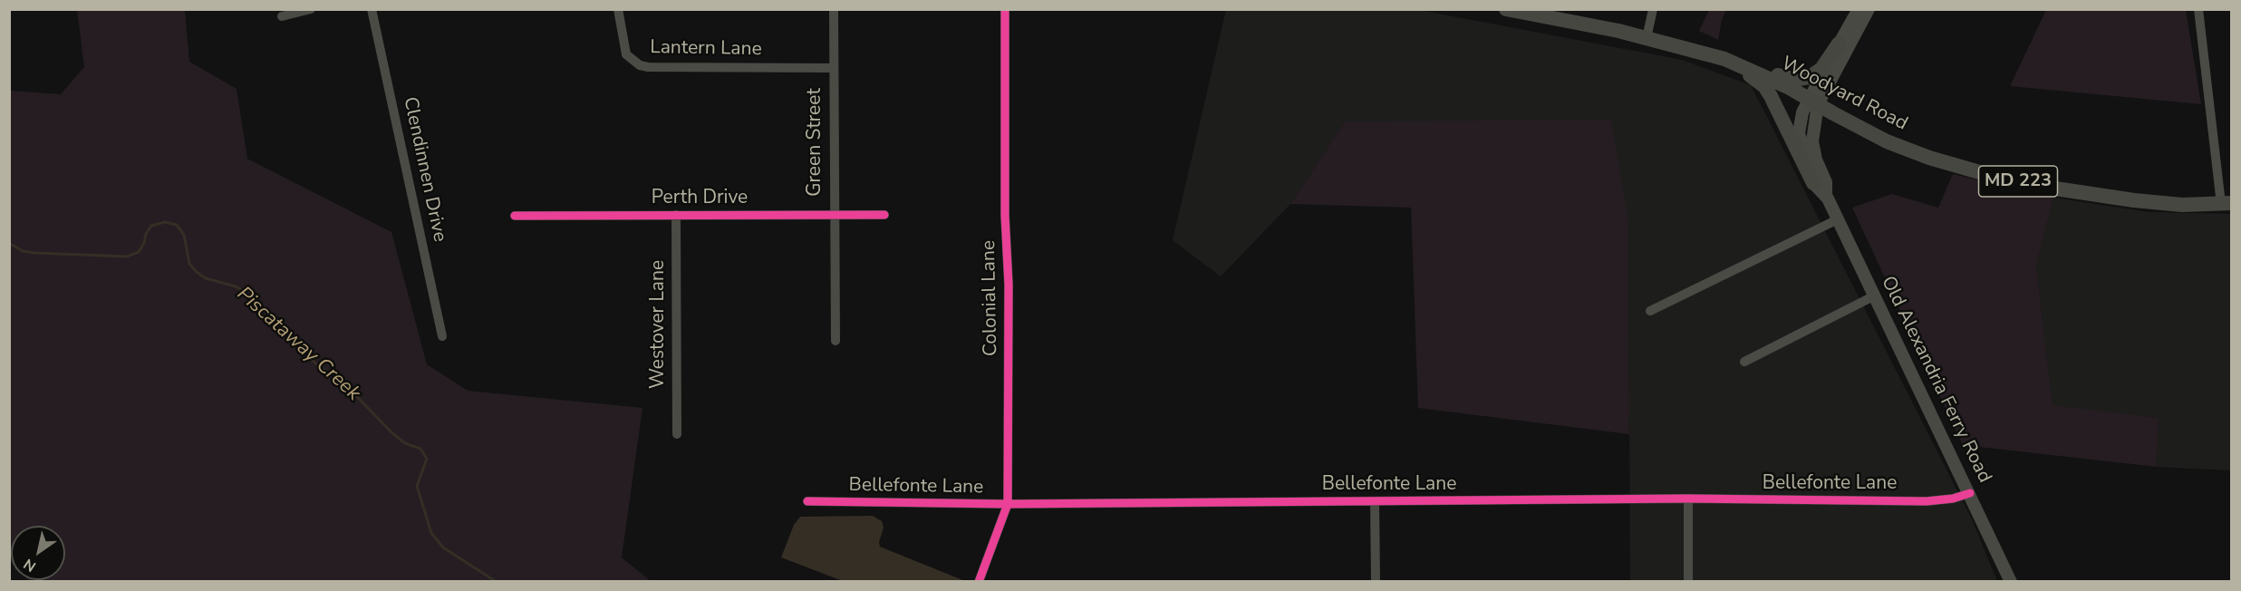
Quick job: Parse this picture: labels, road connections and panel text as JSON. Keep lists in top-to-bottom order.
{
  "streets": {
    "main road": ["Woodyard Road", "MD 223", "Old Alexandria Ferry Road"],
    "street": [
      "Lantern Lane",
      "Green Street",
      "Clendinnen Drive",
      "Perth Drive",
      "Colonial Lane",
      "Westover Lane",
      "Bellefonte Lane"
    ]
  },
  "crossings": [
    ["Lantern Lane", "Green Street"],
    ["Woodyard Road", "Old Alexandria Ferry Road"],
    ["Green Street", "Perth Drive"],
    ["Perth Drive", "Westover Lane"],
    ["Colonial Lane", "Bellefonte Lane"],
    ["Old Alexandria Ferry Road", "Bellefonte Lane"]
  ],
  "water": ["Piscataway Creek"],
  "north": "bottom left"
}
